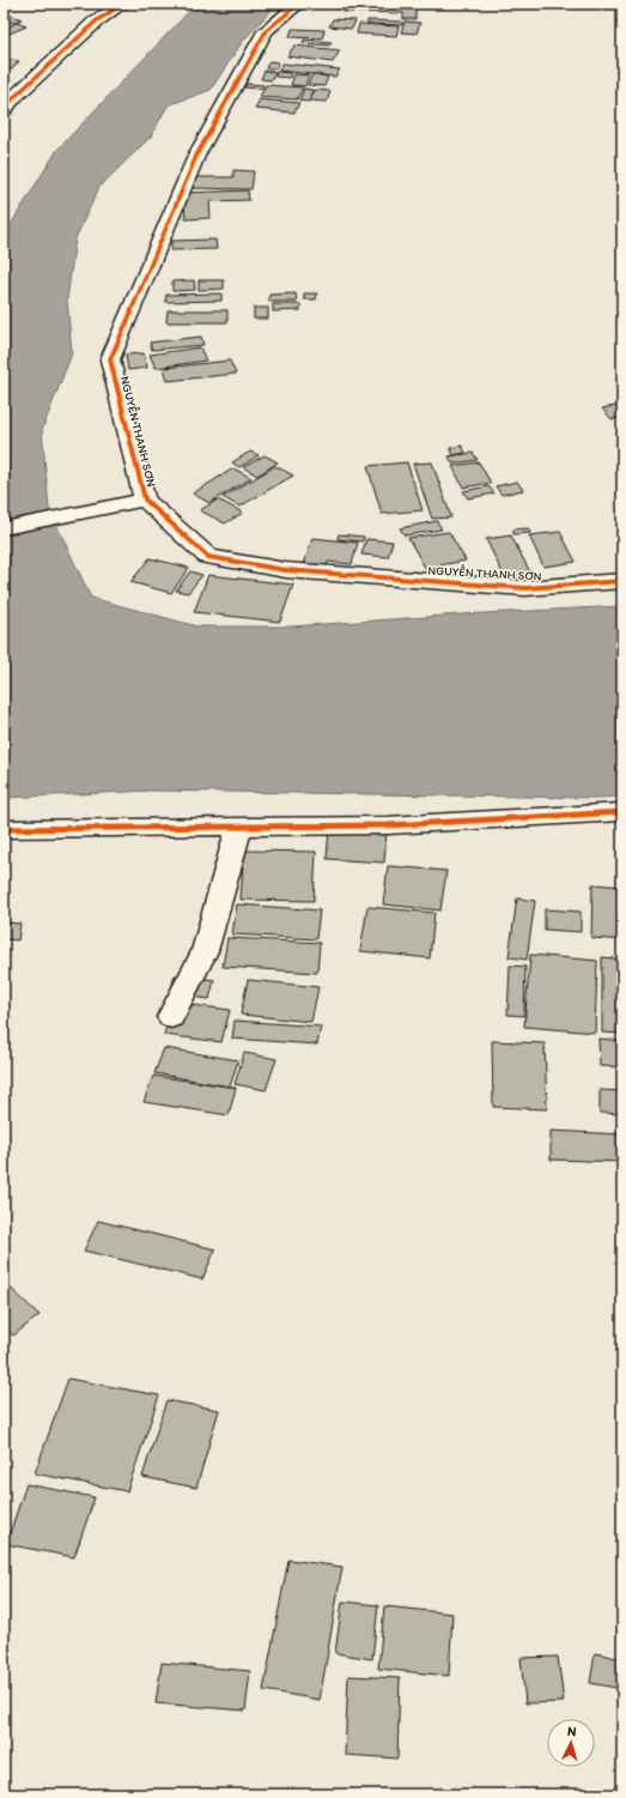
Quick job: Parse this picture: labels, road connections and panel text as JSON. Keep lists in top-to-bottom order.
{
  "streets": {
    "street": ["NGUYỄN THANH SƠN"]
  },
  "north": "top"
}
